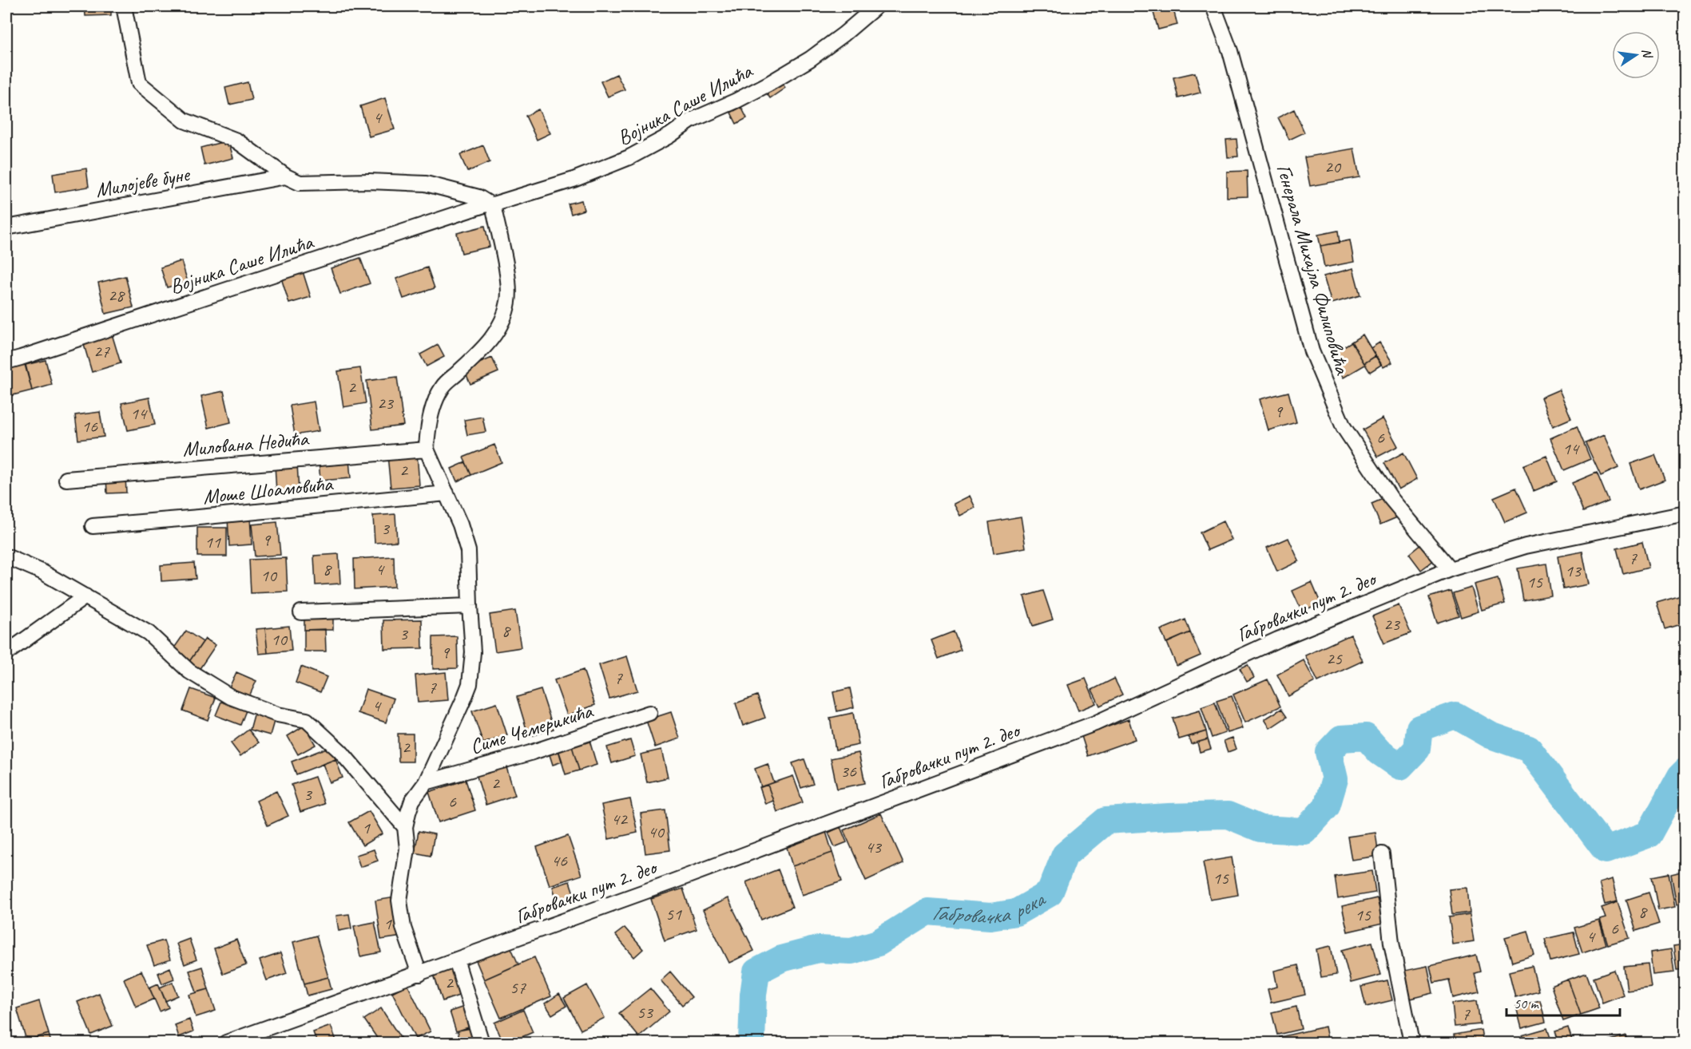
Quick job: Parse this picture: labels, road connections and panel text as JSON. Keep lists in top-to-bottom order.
{
  "streets": {
    "street": [
      "Војника Саше Илића",
      "Милојеве буне",
      "Генерала Михајла Филиповића",
      "Милована Недића",
      "Моше Шоамовића",
      "Габровачки пут 2. део",
      "Симе Чемерикића"
    ]
  },
  "crossings": [
    ["Војника Саше Илића", "Милојеве буне"],
    ["Генерала Михајла Филиповића", "Габровачки пут 2. део"]
  ],
  "water": ["Габровачка река"],
  "house_numbers": [
    "4",
    "20",
    "28",
    "27",
    "2",
    "23",
    "9",
    "14",
    "16",
    "6",
    "14",
    "2",
    "3",
    "9",
    "11",
    "7",
    "8",
    "4",
    "13",
    "10",
    "15",
    "23",
    "8",
    "3",
    "10",
    "9",
    "25",
    "7",
    "7",
    "4",
    "2",
    "36",
    "2",
    "3",
    "6",
    "42",
    "1",
    "40",
    "43",
    "46",
    "15",
    "8",
    "51",
    "15",
    "1",
    "6",
    "4",
    "2",
    "57",
    "53",
    "7"
  ],
  "scale_bar": "50 m",
  "north": "right"
}
